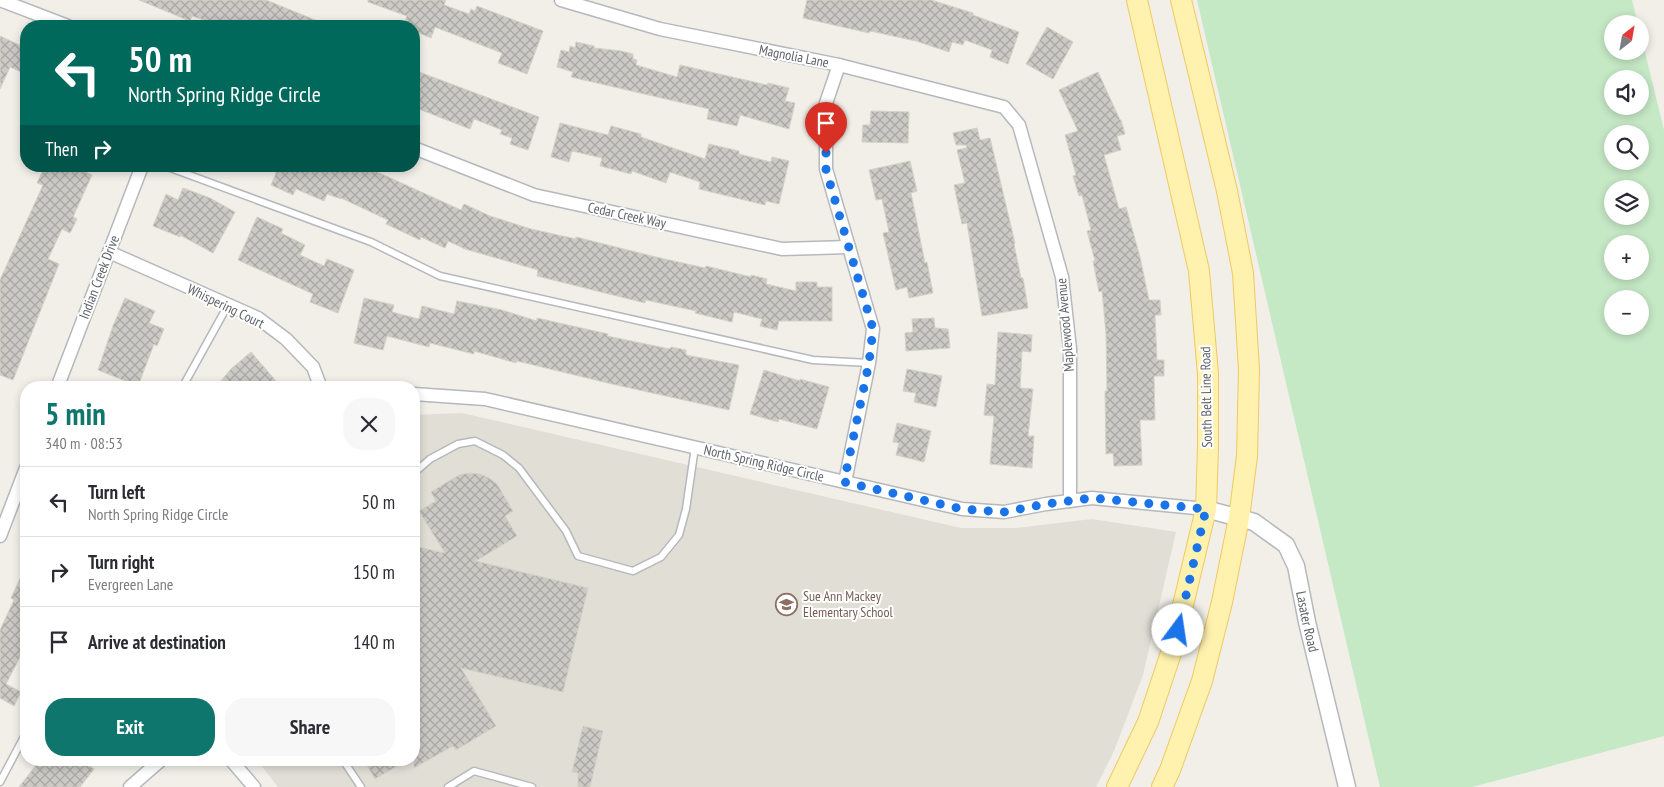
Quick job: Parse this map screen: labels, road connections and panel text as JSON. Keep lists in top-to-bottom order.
{
  "streets": {
    "main road": ["South Belt Line Road"],
    "street": [
      "Magnolia Lane",
      "Cedar Creek Way",
      "Indian Creek Drive",
      "Whispering Court",
      "Maplewood Avenue",
      "North Spring Ridge Circle",
      "Lasater Road"
    ]
  },
  "crossings": [
    ["Magnolia Lane", "Maplewood Avenue"],
    ["Indian Creek Drive", "Whispering Court"],
    ["Maplewood Avenue", "North Spring Ridge Circle"],
    ["South Belt Line Road", "North Spring Ridge Circle"],
    ["South Belt Line Road", "Lasater Road"],
    ["North Spring Ridge Circle", "Lasater Road"]
  ],
  "places": {
    "school or university": ["Sue Ann Mackey Elementary School"]
  },
  "north": "top right",
  "page": {
    "map_buttons": ["+", "−"],
    "turn": ["50 m", "North Spring Ridge Circle"],
    "then": "Then",
    "heading": ["5 min", "340 m · 08:53"],
    "list": [
      {
        "name": "Turn left",
        "note": "North Spring Ridge Circle",
        "value": "50 m"
      },
      {
        "name": "Turn right",
        "note": "Evergreen Lane",
        "value": "150 m"
      },
      {
        "name": "Arrive at destination",
        "value": "140 m"
      }
    ],
    "buttons": ["Exit", "Share"]
  }
}
